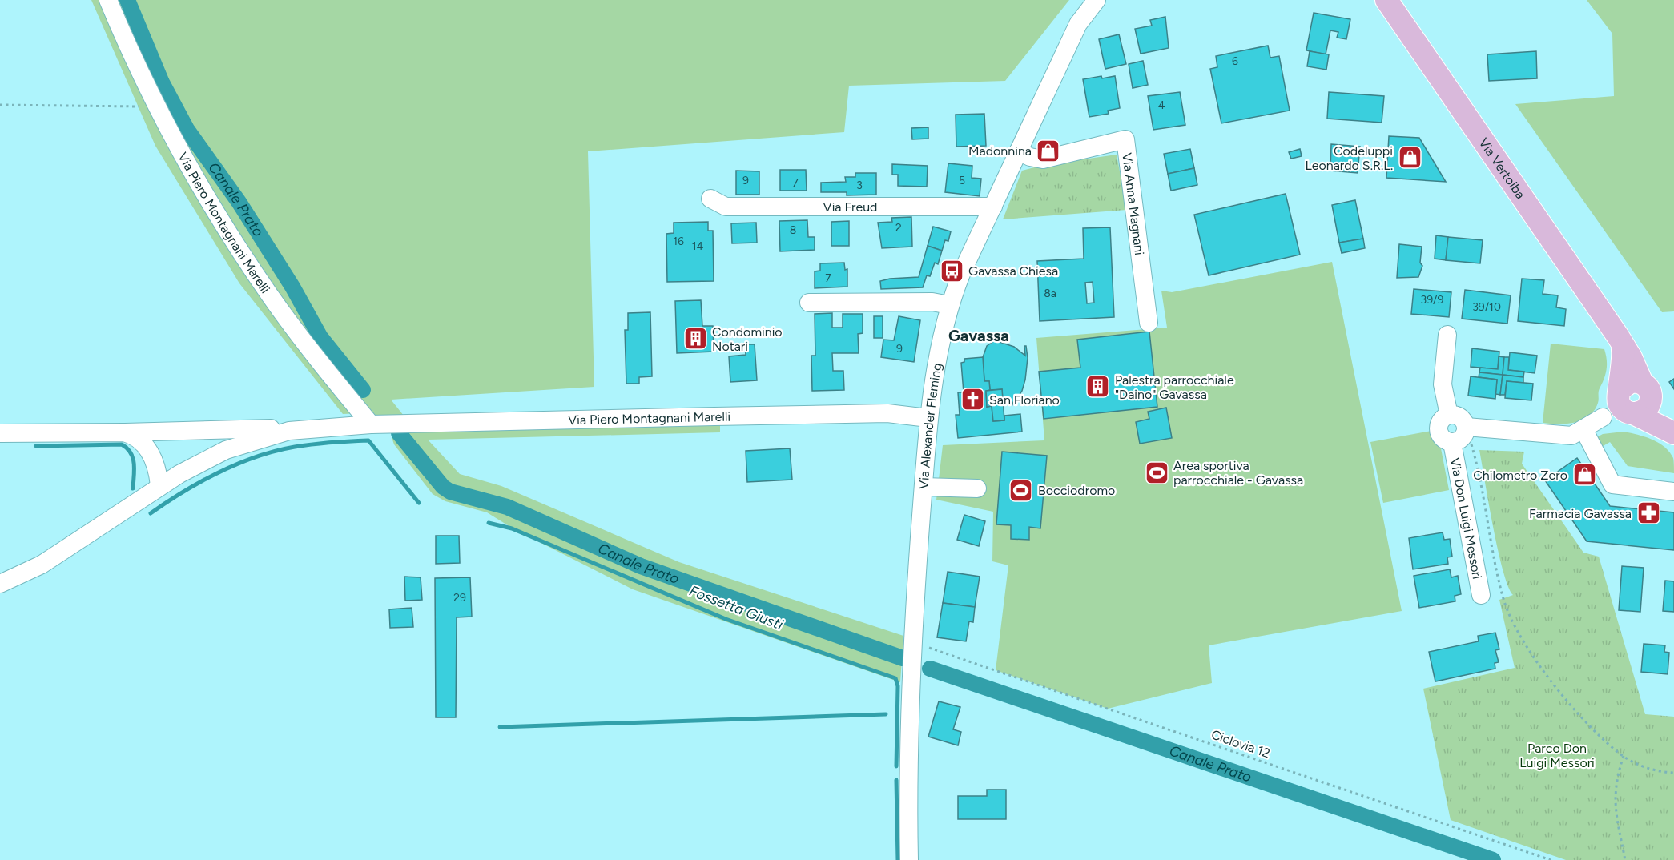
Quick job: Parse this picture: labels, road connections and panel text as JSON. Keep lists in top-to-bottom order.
{
  "streets": {
    "main road": ["Via Vertoiba"],
    "street": [
      "Via Anna Magnani",
      "Via Freud",
      "Via Piero Montagnani Marelli",
      "Via Alexander Fleming",
      "Via Don Luigi Messori"
    ],
    "path": ["Ciclovia 12"]
  },
  "crossings": [
    ["Via Anna Magnani", "Via Alexander Fleming"],
    ["Via Freud", "Via Alexander Fleming"],
    ["Via Piero Montagnani Marelli", "Via Alexander Fleming"]
  ],
  "districts": ["Gavassa"],
  "water": ["Canale Prato", "Fossetta Giusti"],
  "parks": ["Parco Don Luigi Messori"],
  "places": {
    "shop": ["Madonnina", "Codeluppi Leonardo S.R.L.", "Chilometro Zero"],
    "bus stop": ["Gavassa Chiesa"],
    "building": ["Condominio Notari", "Palestra parrocchiale \"Daino\" Gavassa"],
    "church": ["San Floriano"],
    "sports": ["Area sportiva parrocchiale - Gavassa", "Bocciodromo"],
    "pharmacy": ["Farmacia Gavassa"]
  },
  "house_numbers": [
    "6",
    "4",
    "9",
    "5",
    "7",
    "3",
    "2",
    "8",
    "16",
    "14",
    "7",
    "8a",
    "39/9",
    "39/10",
    "9",
    "29"
  ]
}
